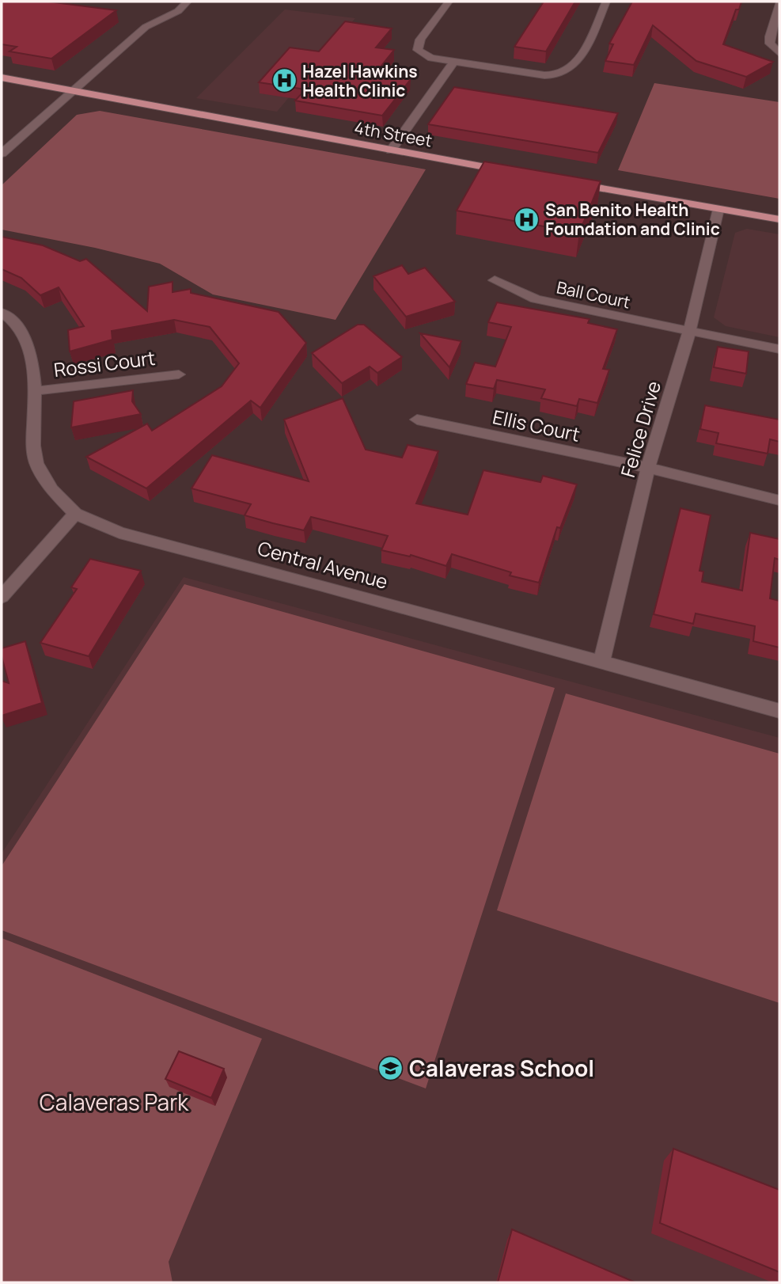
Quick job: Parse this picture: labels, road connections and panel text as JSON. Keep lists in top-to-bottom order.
{
  "streets": {
    "main road": ["4th Street"],
    "street": [
      "Ball Court",
      "Rossi Court",
      "Ellis Court",
      "Felice Drive",
      "Central Avenue"
    ]
  },
  "crossings": [
    ["Ball Court", "Felice Drive"],
    ["Rossi Court", "Central Avenue"],
    ["Ellis Court", "Felice Drive"],
    ["Felice Drive", "Central Avenue"]
  ],
  "parks": ["Calaveras Park"],
  "places": {
    "hospital": ["Hazel Hawkins Health Clinic", "San Benito Health Foundation and Clinic"],
    "school or university": ["Calaveras School"]
  }
}
